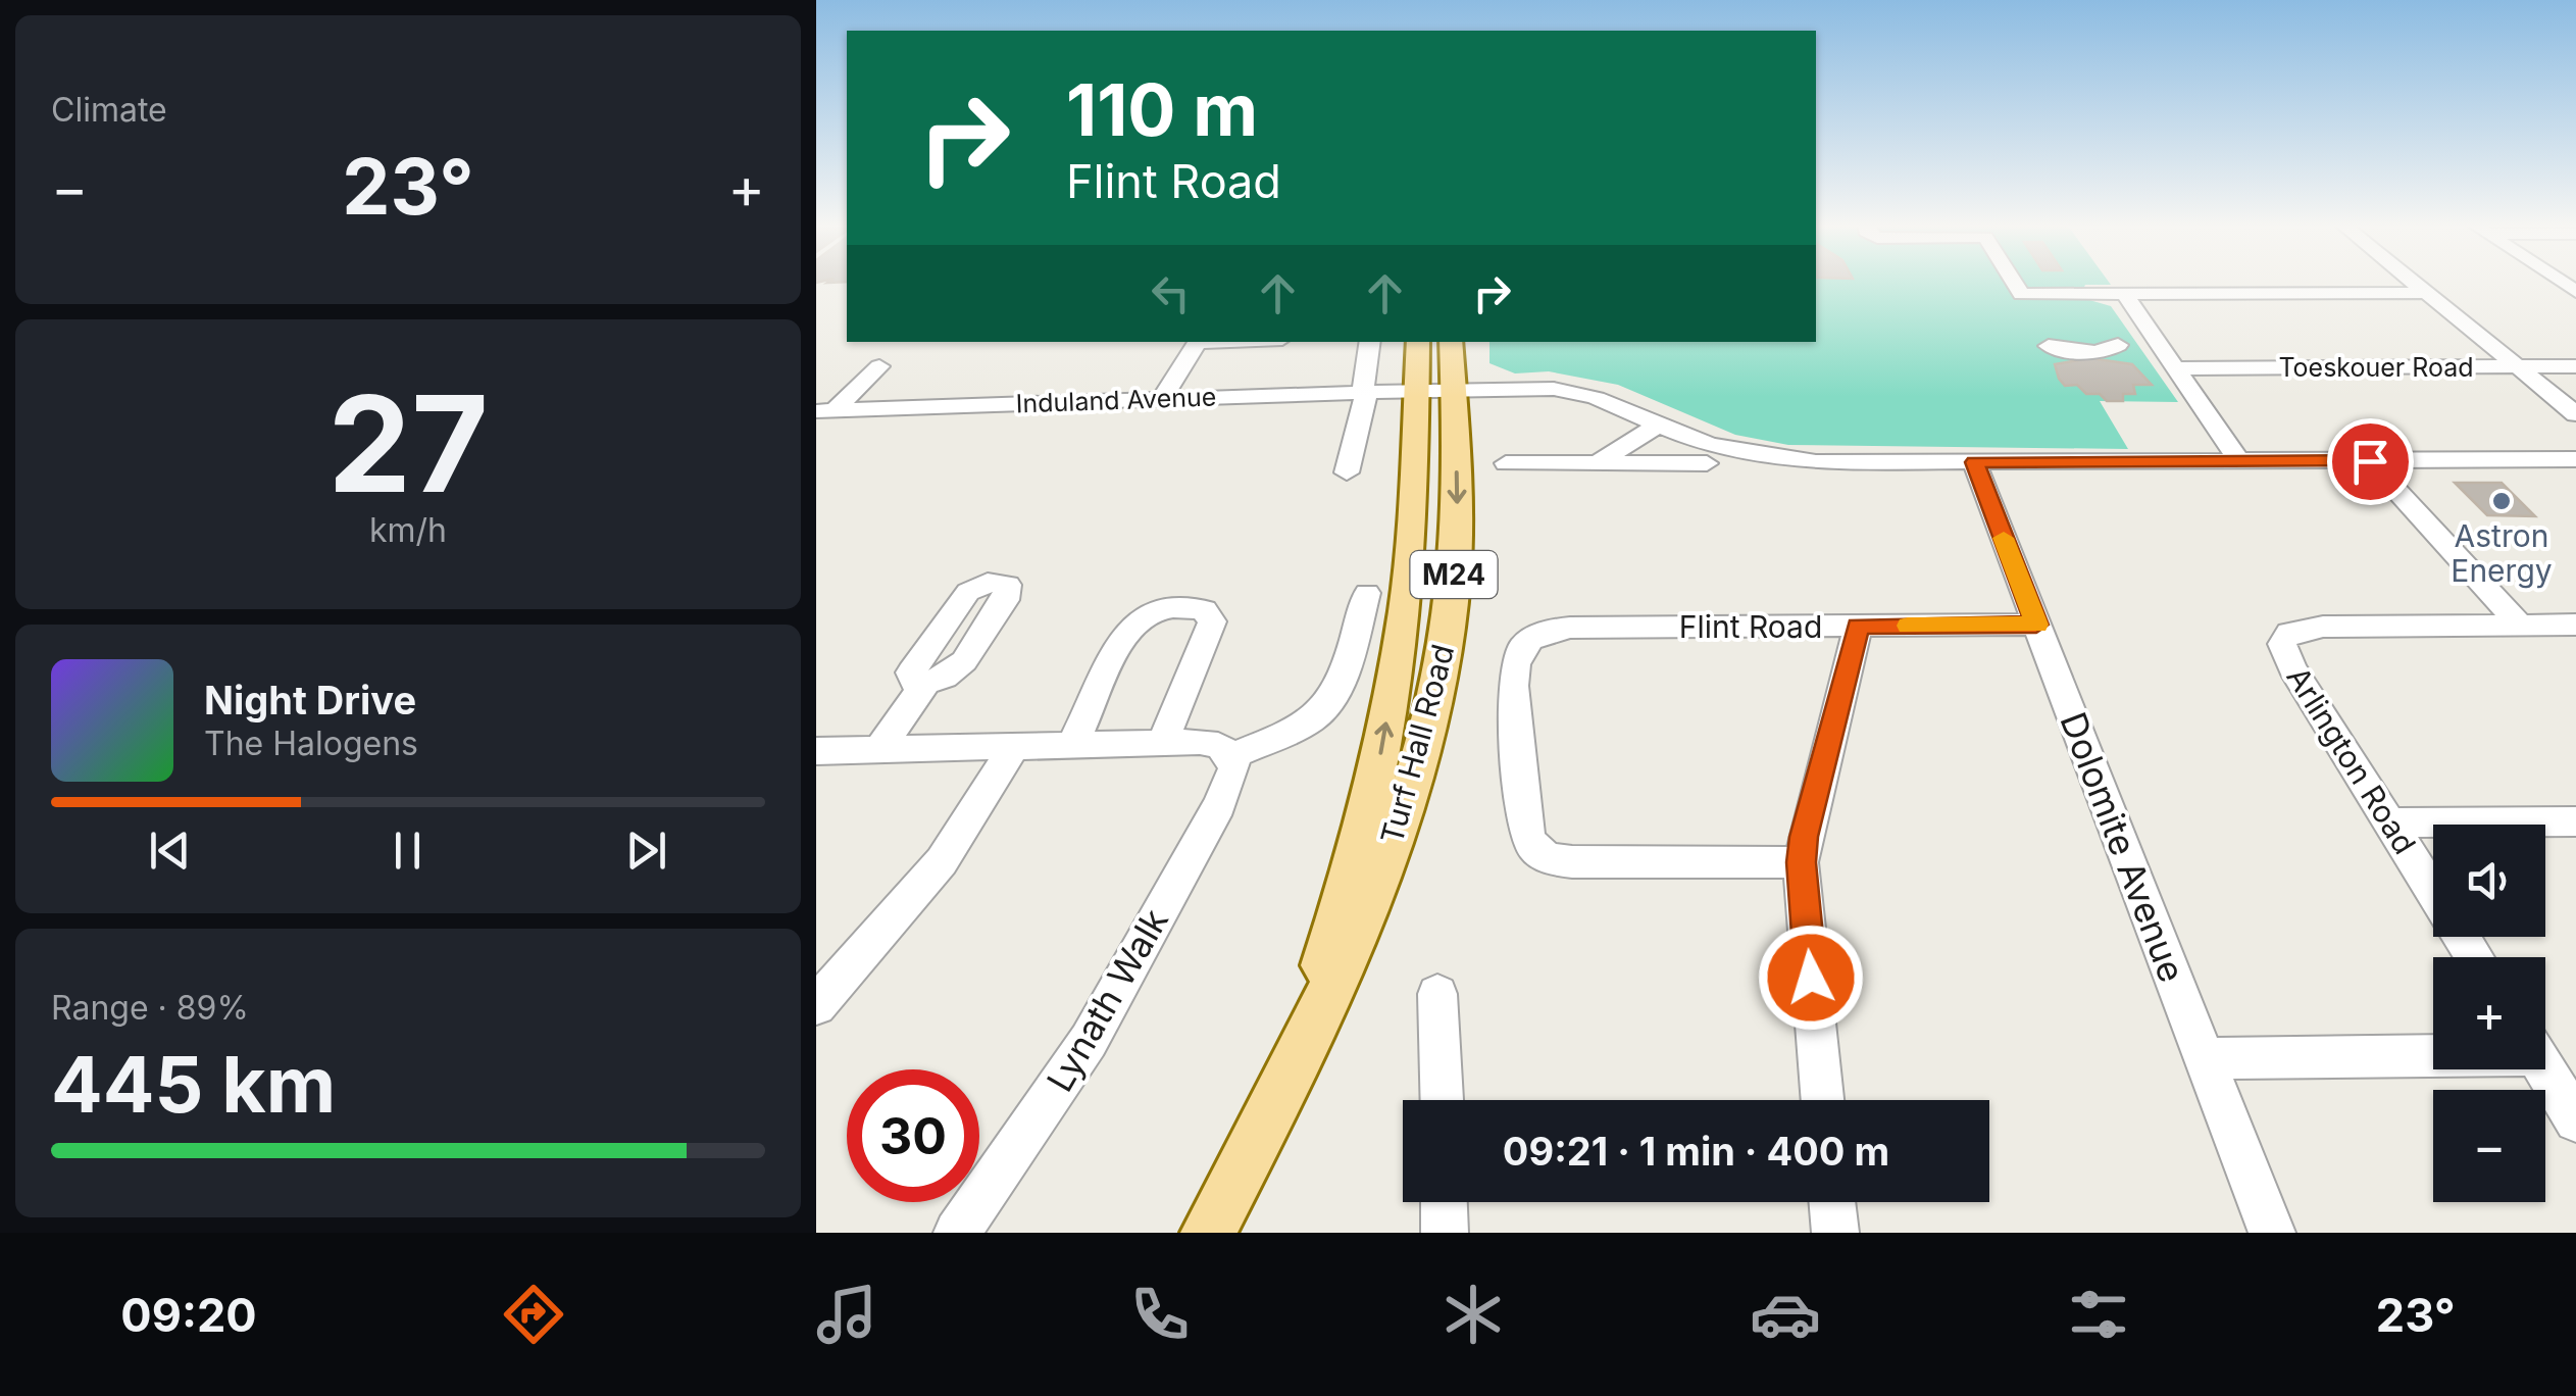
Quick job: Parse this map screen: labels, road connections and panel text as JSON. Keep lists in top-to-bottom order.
{
  "streets": {
    "main road": ["M24", "Turf Hall Road"],
    "street": [
      "Toeskouer Road",
      "Induland Avenue",
      "Flint Road",
      "Arlington Road",
      "Dolomite Avenue",
      "Lynath Walk"
    ]
  },
  "crossings": [
    ["Induland Avenue", "Turf Hall Road"],
    ["Induland Avenue", "Dolomite Avenue"],
    ["Flint Road", "Dolomite Avenue"]
  ],
  "places": ["Astron Energy"],
  "page": {
    "tile": [
      "Climate",
      ["27", "km/h"],
      ["Range · 89%", "445 km"]
    ],
    "turn": ["110 m", "Flint Road"],
    "heat": ["−", "23°", "+"],
    "song": ["Night Drive", "The Halogens"],
    "map_buttons": ["+", "−"],
    "limit": "30",
    "trip": "09:21 · 1 min · 400 m",
    "tabs": ["09:20", "23°"]
  }
}
